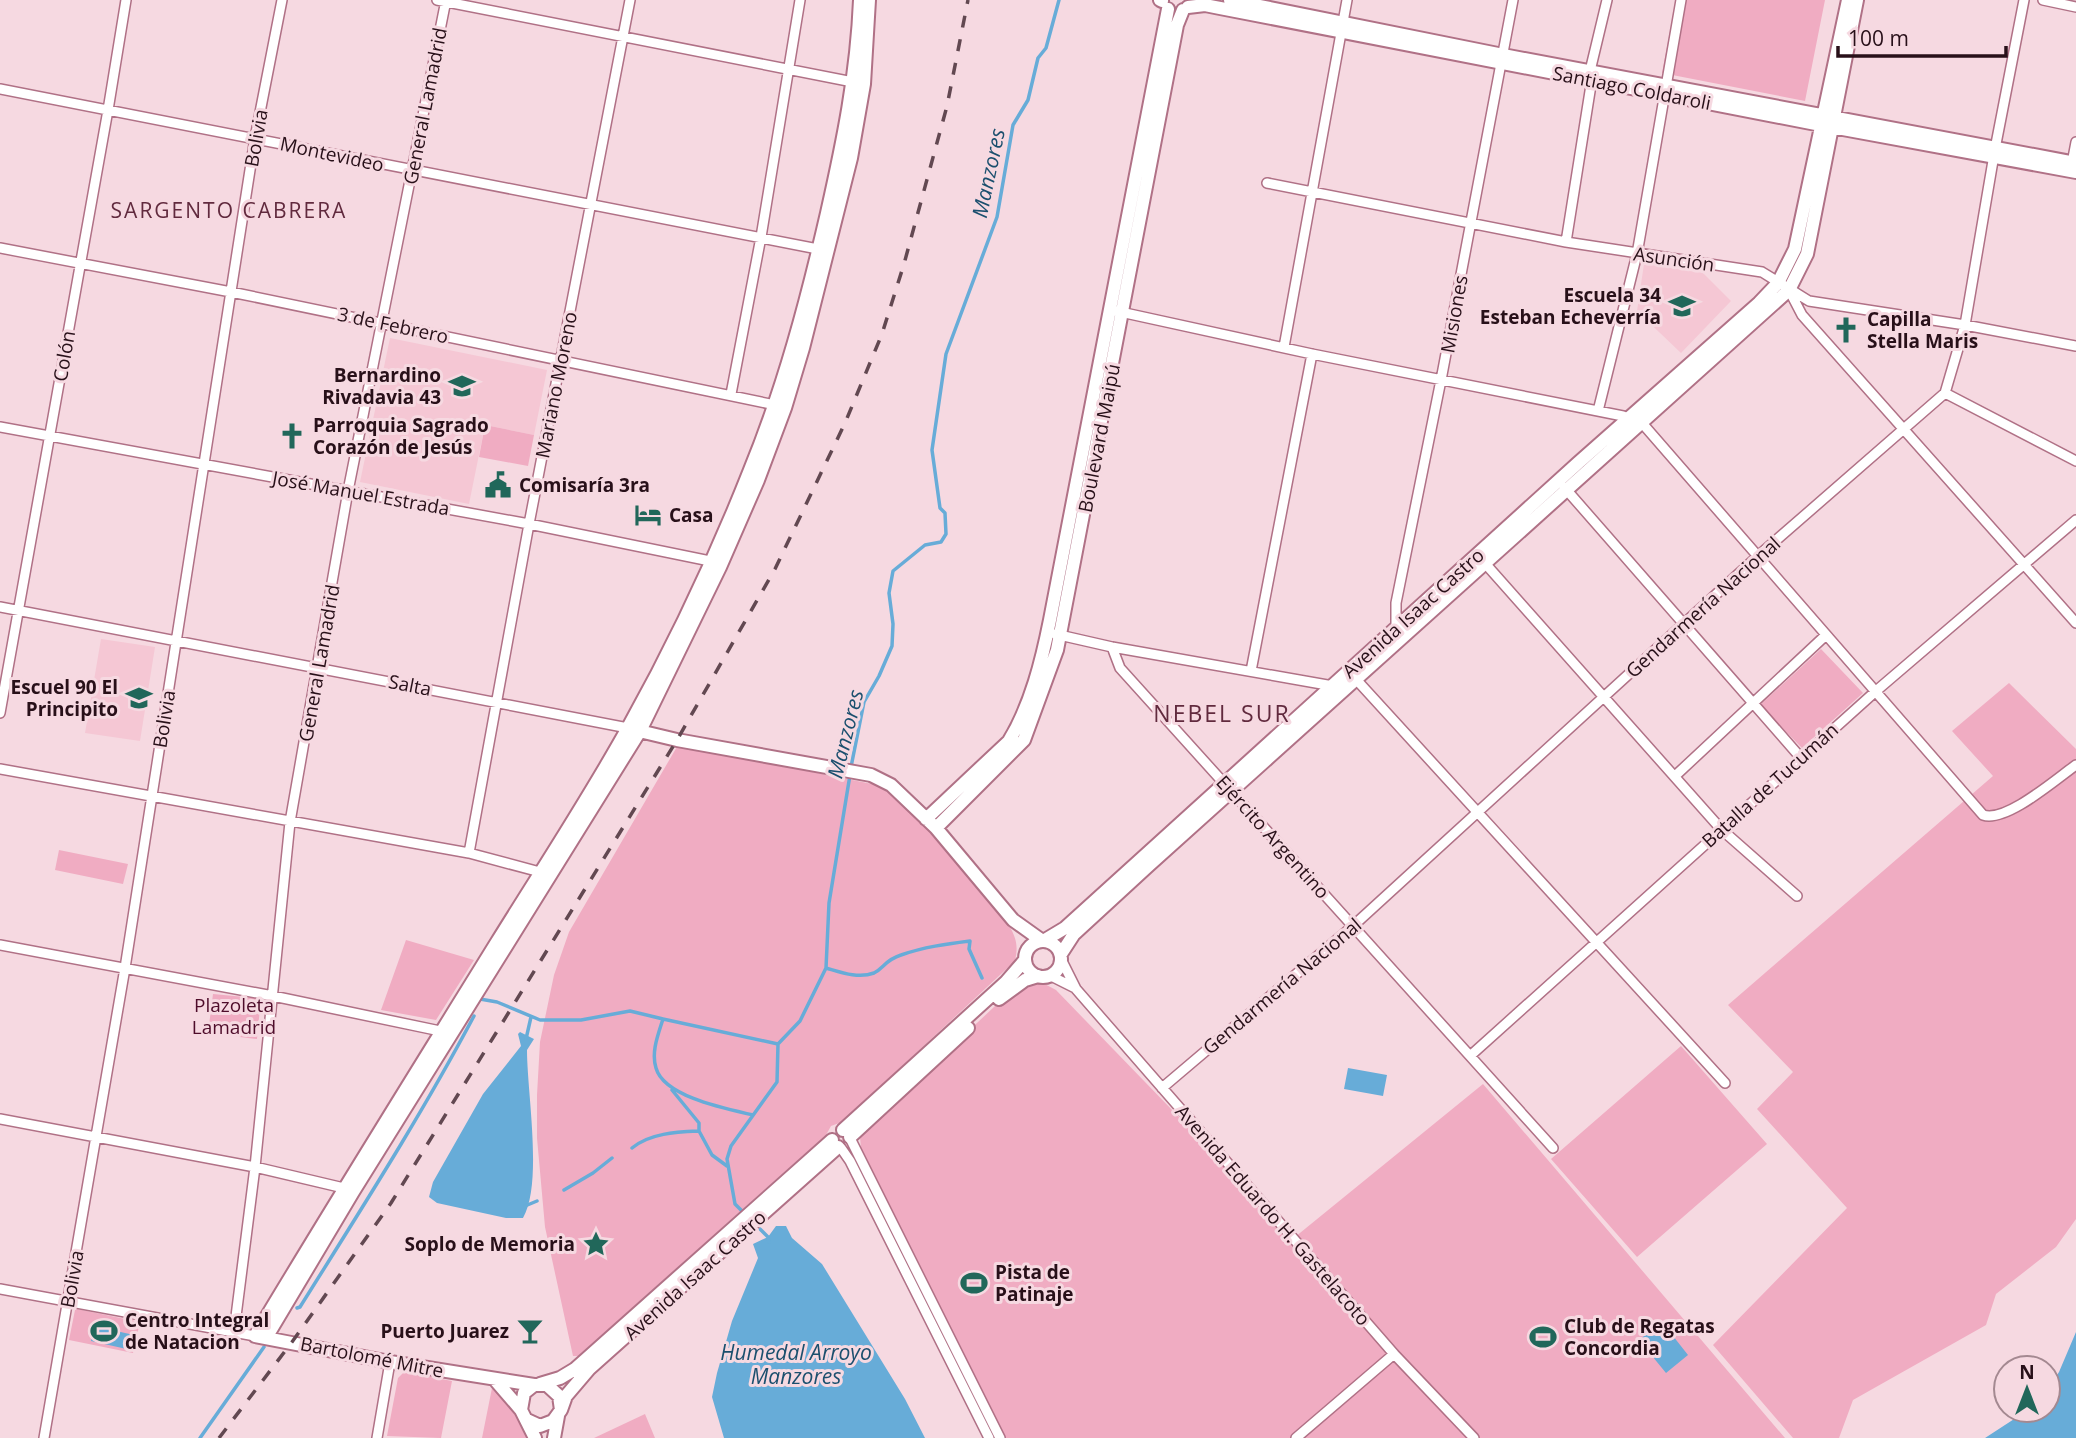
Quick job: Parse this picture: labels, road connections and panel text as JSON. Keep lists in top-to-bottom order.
{
  "streets": {
    "main road": [
      "Santiago Coldaroli",
      "Boulevard Maipú",
      "Avenida Isaac Castro",
      "Salta",
      "Bartolomé Mitre"
    ],
    "street": [
      "General Lamadrid",
      "Bolivia",
      "Montevideo",
      "Asunción",
      "Misiones",
      "3 de Febrero",
      "Colón",
      "Mariano Moreno",
      "José Manuel Estrada",
      "Gendarmería Nacional",
      "Batalla de Tucumán",
      "Ejército Argentino",
      "Avenida Eduardo H. Gastelacoto"
    ]
  },
  "crossings": [
    ["Santiago Coldaroli", "Misiones"],
    ["Santiago Coldaroli", "Boulevard Maipú"],
    ["General Lamadrid", "Montevideo"],
    ["General Lamadrid", "3 de Febrero"],
    ["General Lamadrid", "José Manuel Estrada"],
    ["General Lamadrid", "Salta"],
    ["General Lamadrid", "Bartolomé Mitre"],
    ["Bolivia", "Montevideo"],
    ["Bolivia", "3 de Febrero"],
    ["Bolivia", "José Manuel Estrada"],
    ["Bolivia", "Salta"],
    ["Bolivia", "Bartolomé Mitre"],
    ["Montevideo", "Colón"],
    ["Montevideo", "Mariano Moreno"],
    ["Asunción", "Misiones"],
    ["Asunción", "Avenida Isaac Castro"],
    ["Misiones", "Avenida Isaac Castro"],
    ["3 de Febrero", "Colón"],
    ["3 de Febrero", "Mariano Moreno"],
    ["Colón", "José Manuel Estrada"],
    ["Colón", "Salta"],
    ["Mariano Moreno", "José Manuel Estrada"],
    ["Mariano Moreno", "Salta"],
    ["Boulevard Maipú", "Salta"],
    ["Gendarmería Nacional", "Ejército Argentino"],
    ["Gendarmería Nacional", "Avenida Eduardo H. Gastelacoto"],
    ["Avenida Isaac Castro", "Ejército Argentino"],
    ["Avenida Isaac Castro", "Avenida Eduardo H. Gastelacoto"],
    ["Avenida Isaac Castro", "Bartolomé Mitre"],
    ["Batalla de Tucumán", "Ejército Argentino"]
  ],
  "districts": ["SARGENTO CABRERA", "NEBEL SUR"],
  "water": ["Manzores", "Humedal Arroyo Manzores"],
  "parks": ["Plazoleta Lamadrid"],
  "places": {
    "school or university": ["Escuela 34 Esteban Echeverría", "Bernardino Rivadavia 43", "Escuel 90 El Principito"],
    "church": ["Capilla Stella Maris", "Parroquia Sagrado Corazón de Jesús"],
    "public building": ["Comisaría 3ra"],
    "hotel": ["Casa"],
    "place": ["Soplo de Memoria"],
    "sports": ["Pista de Patinaje", "Centro Integral de Natacion", "Club de Regatas Concordia"],
    "bar": ["Puerto Juarez"]
  },
  "scale_bar": "100 m",
  "north": "top"
}
